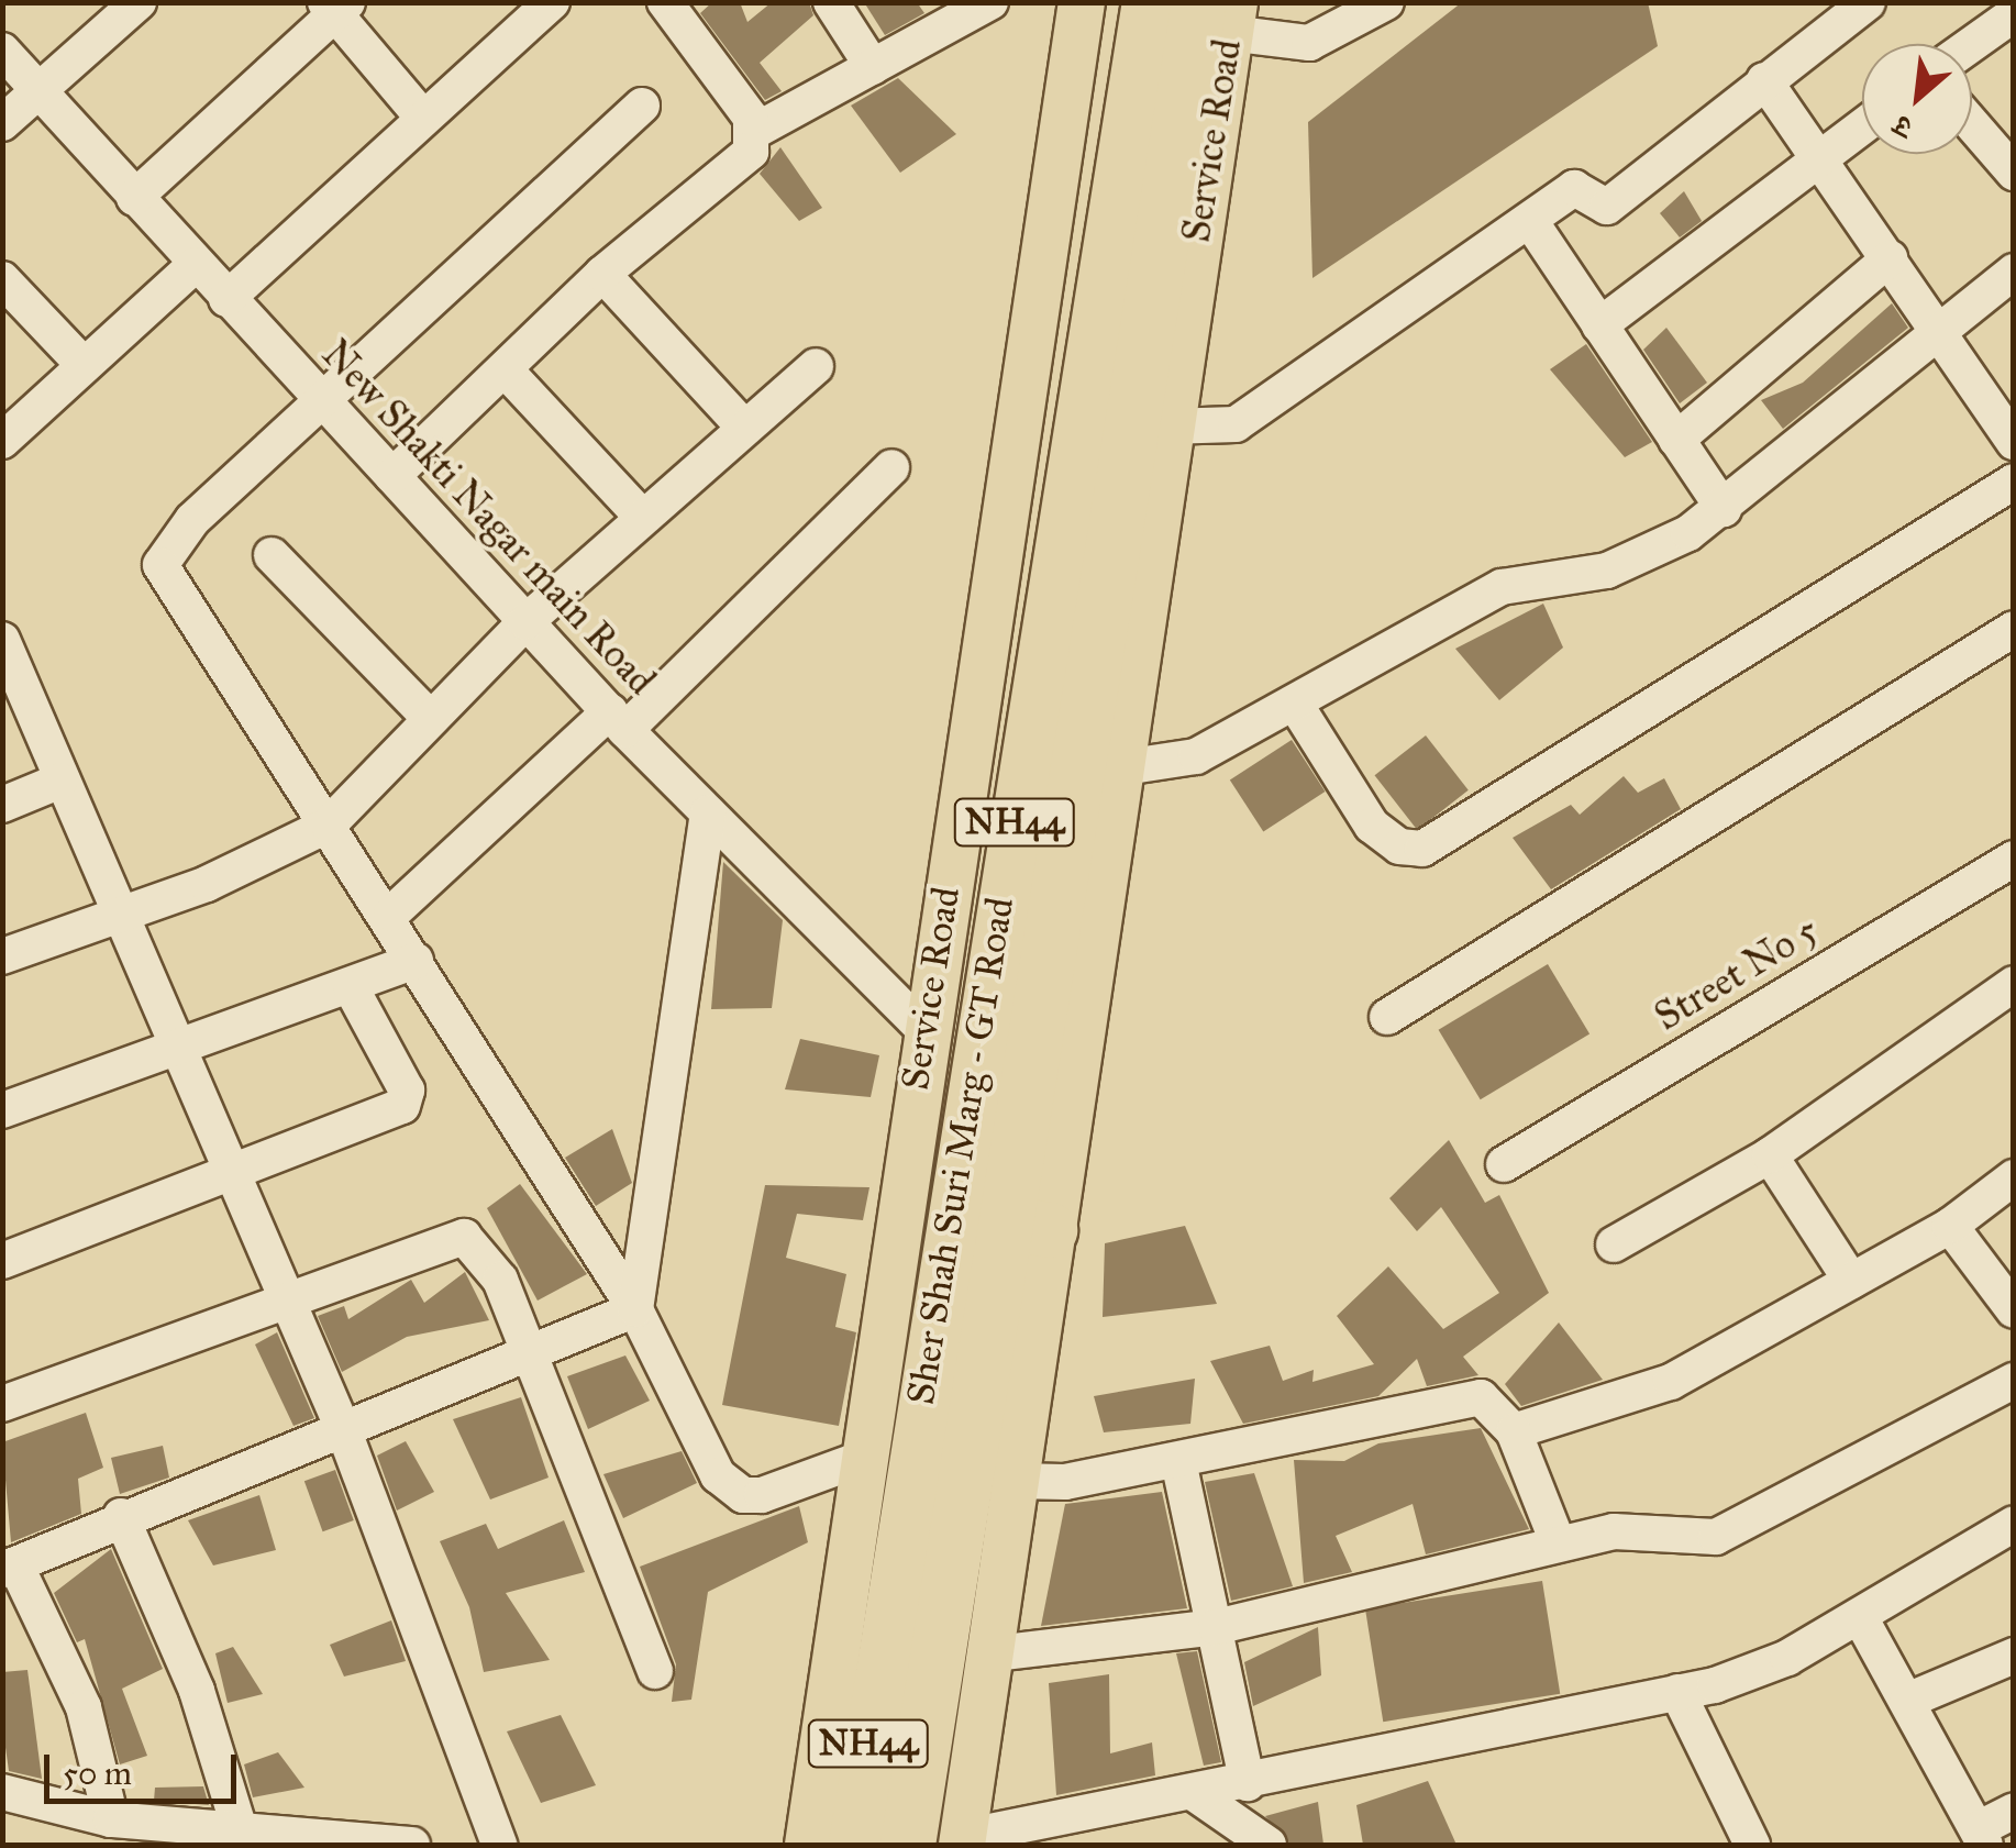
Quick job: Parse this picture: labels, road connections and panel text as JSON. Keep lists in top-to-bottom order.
{
  "streets": {
    "highway": ["NH44", "Sher Shah Suri Marg - GT Road"],
    "main road": ["Service Road"],
    "street": ["New Shakti Nagar main Road", "Street No 5"]
  },
  "crossings": [
    ["Service Road", "New Shakti Nagar main Road"],
    ["Service Road", "NH44"],
    ["Service Road", "Sher Shah Suri Marg - GT Road"],
    ["NH44", "Sher Shah Suri Marg - GT Road"]
  ],
  "scale_bar": "50 m",
  "north": "bottom left"
}
